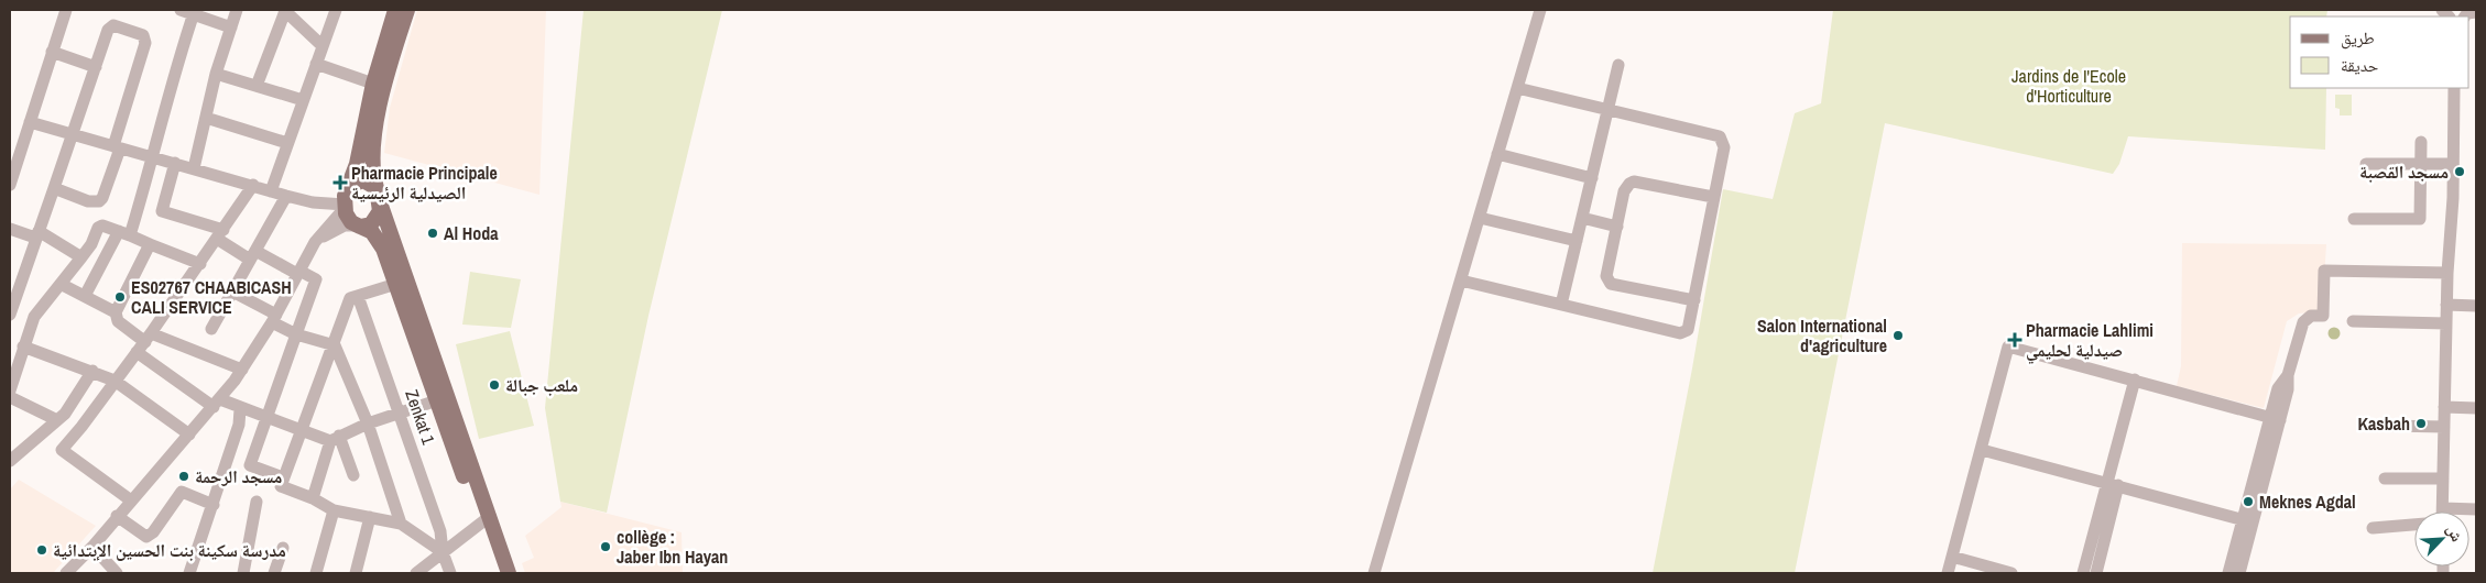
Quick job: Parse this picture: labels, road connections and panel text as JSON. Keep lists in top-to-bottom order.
{
  "streets": {
    "street": ["Zenkat 1"]
  },
  "parks": ["Jardins de I'Ecole d'Horticulture"],
  "places": {
    "other": [
      "مسجد القصبة",
      "Al Hoda",
      "ES02767 CHAABICASH CALI SERVICE",
      "Salon International d'agriculture",
      "ملعب جبالة",
      "Kasbah",
      "مسجد الرحمة",
      "Meknes Agdal",
      "collège : Jaber Ibn Hayan",
      "مدرسة سكينة بنت الحسين الإبتدائية"
    ],
    "health": ["Pharmacie Principale الصيدلية الرئيسية", "Pharmacie Lahlimi صيدلية لحليمي"]
  },
  "legend": ["طريق", "حديقة"],
  "north": "top right"
}
